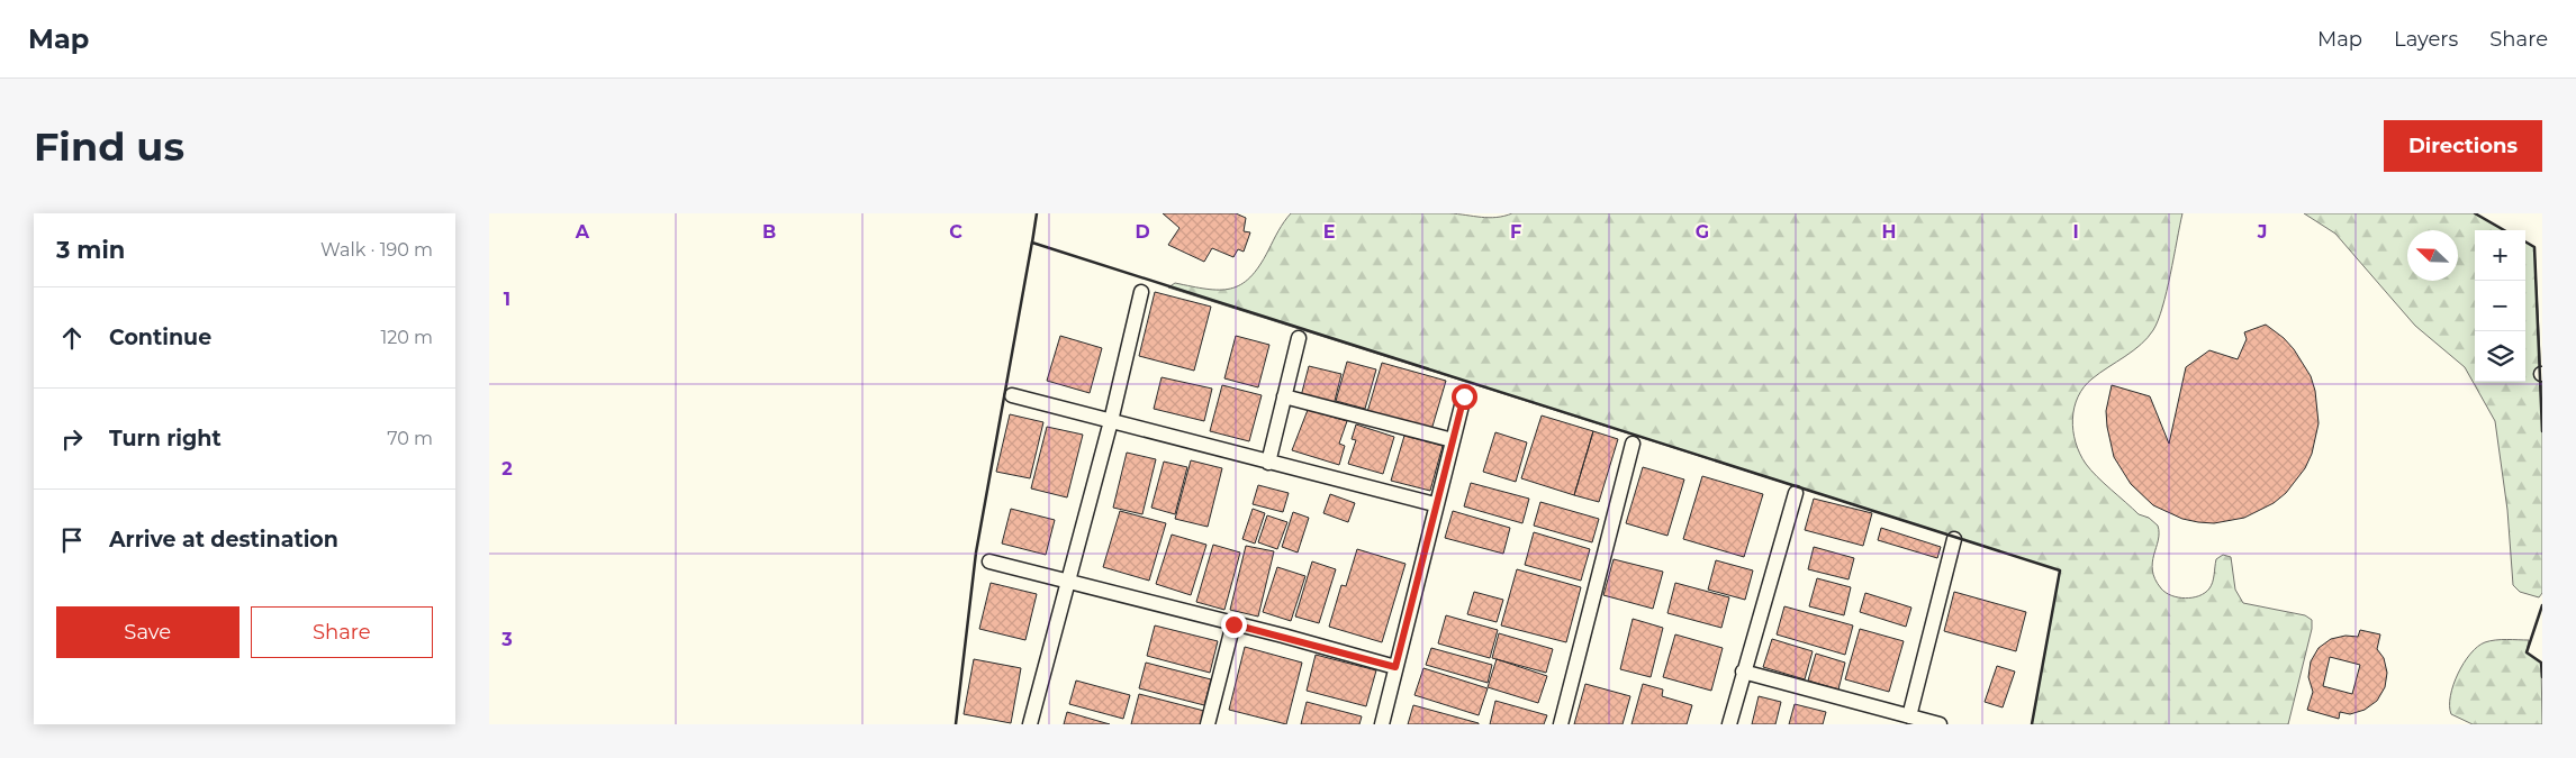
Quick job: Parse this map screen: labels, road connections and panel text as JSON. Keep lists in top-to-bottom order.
{
  "north": "top left",
  "page": {
    "header": "Map",
    "nav": ["Map", "Layers", "Share"],
    "buttons": [
      "Directions",
      ["Save", "Share"]
    ],
    "title": "Find us",
    "heading": ["3 min", "Walk · 190 m"],
    "map_buttons": ["+", "−"],
    "list": [
      ["Continue", "120 m"],
      ["Turn right", "70 m"],
      "Arrive at destination"
    ]
  },
  "grid": {
    "columns": [
      "A",
      "B",
      "C",
      "D",
      "E",
      "F",
      "G",
      "H",
      "I",
      "J"
    ],
    "rows": ["1", "2", "3"]
  }
}
